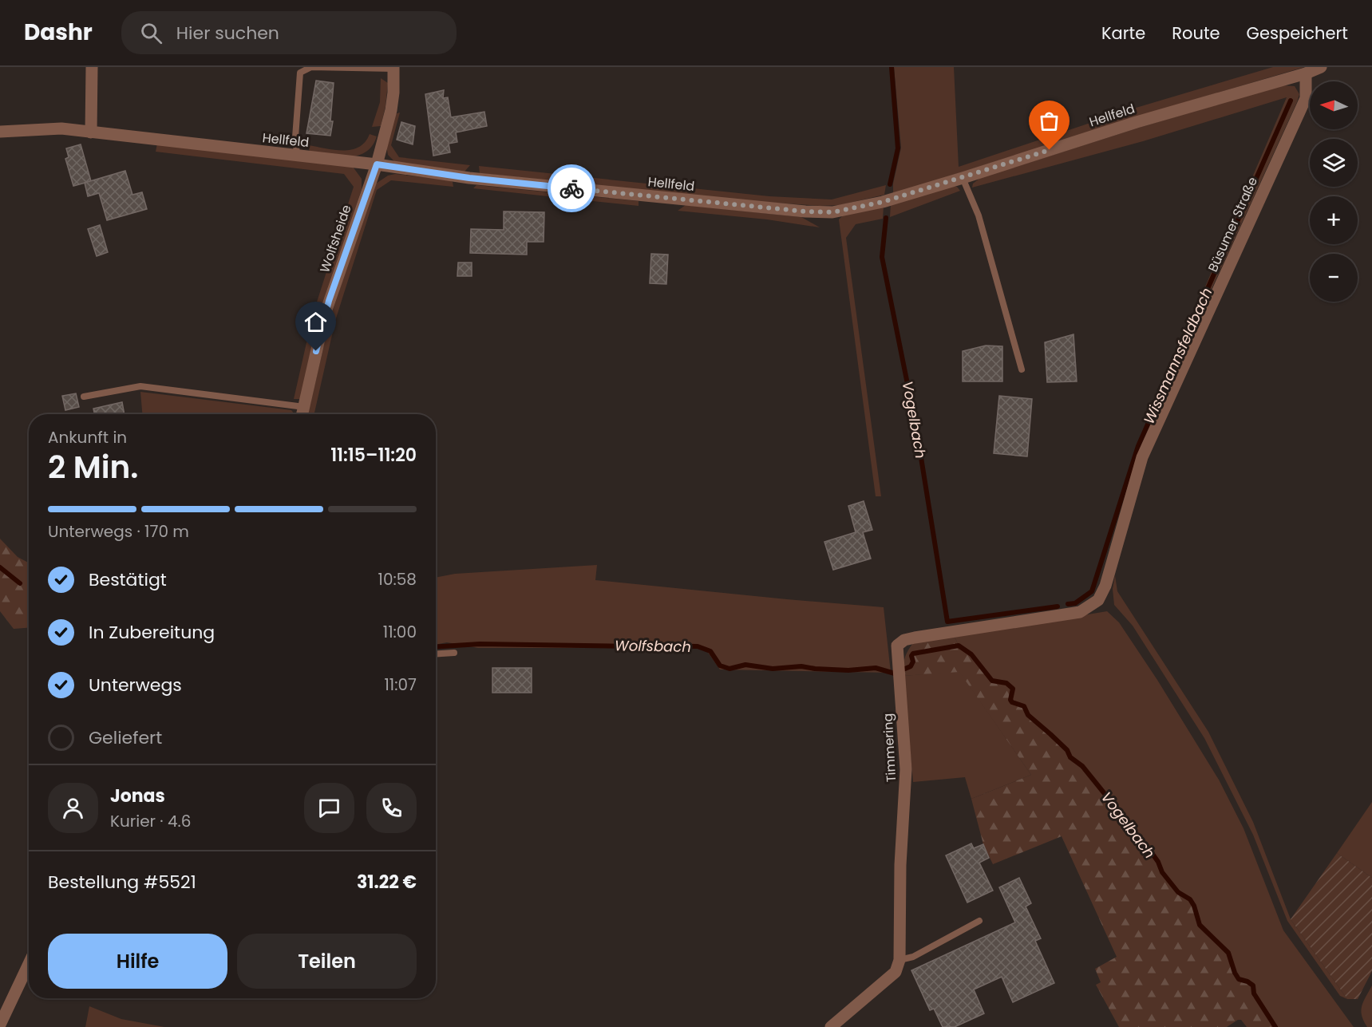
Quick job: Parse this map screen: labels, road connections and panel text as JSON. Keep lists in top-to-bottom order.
{
  "streets": {
    "street": [
      "Hellfeld",
      "Büsumer Straße",
      "Wolfsheide",
      "Timmering"
    ]
  },
  "crossings": [
    ["Hellfeld", "Büsumer Straße"],
    ["Hellfeld", "Wolfsheide"],
    ["Büsumer Straße", "Timmering"]
  ],
  "water": ["Wissmannsfeldbach", "Vogelbach", "Wolfsbach"],
  "north": "left",
  "page": {
    "header": "Dashr",
    "search": "Hier suchen",
    "nav": ["Karte", "Route", "Gespeichert"],
    "map_buttons": ["+", "−"],
    "heading": ["2 Min.", "Ankunft in", "11:15–11:20"],
    "panel": [
      "Jonas",
      "Kurier · 4.6",
      "Bestellung #5521",
      "31.22 €"
    ],
    "bar": "Unterwegs · 170 m",
    "list": [
      ["Bestätigt", "10:58"],
      ["In Zubereitung", "11:00"],
      ["Unterwegs", "11:07"],
      "Geliefert"
    ],
    "buttons": ["Hilfe", "Teilen"]
  }
}
